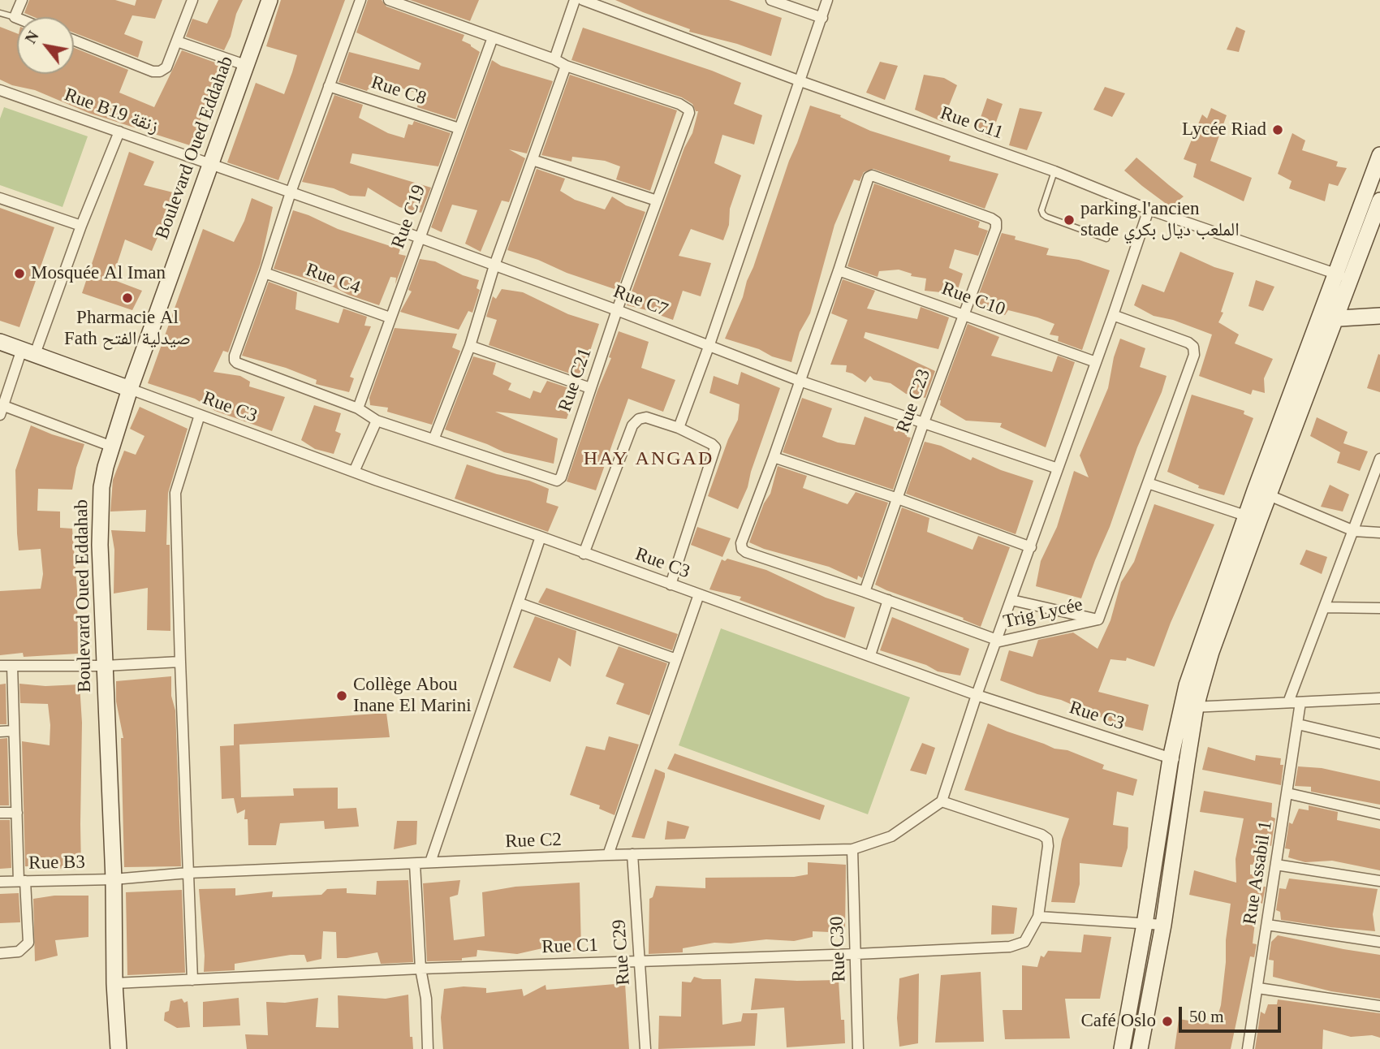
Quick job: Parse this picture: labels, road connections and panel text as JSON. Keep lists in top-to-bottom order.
{
  "streets": {
    "main road": ["Boulevard Oued Eddahab"],
    "street": [
      "Rue C8",
      "Rue B19 زنقة",
      "Rue C11",
      "Rue C19",
      "Rue C4",
      "Rue C10",
      "Rue C7",
      "Rue C21",
      "Rue C23",
      "Rue C3",
      "Trig Lycée",
      "Rue C2",
      "Rue B3",
      "Rue Assabil 1",
      "Rue C1",
      "Rue C30",
      "Rue C29"
    ]
  },
  "crossings": [
    ["Rue C8", "Rue C19"],
    ["Rue B19 زنقة", "Boulevard Oued Eddahab"],
    ["Rue B19 زنقة", "Rue C7"],
    ["Boulevard Oued Eddahab", "Rue C7"],
    ["Boulevard Oued Eddahab", "Rue C3"],
    ["Boulevard Oued Eddahab", "Rue C2"],
    ["Boulevard Oued Eddahab", "Rue B3"],
    ["Boulevard Oued Eddahab", "Rue C1"],
    ["Rue C19", "Rue C4"],
    ["Rue C19", "Rue C7"],
    ["Rue C19", "Rue C21"],
    ["Rue C4", "Rue C21"],
    ["Rue C10", "Rue C23"],
    ["Rue C7", "Rue C21"],
    ["Rue C7", "Rue C23"],
    ["Rue C2", "Rue B3"],
    ["Rue C2", "Rue C30"],
    ["Rue C2", "Rue C29"],
    ["Rue C1", "Rue C30"],
    ["Rue C1", "Rue C29"]
  ],
  "districts": ["HAY ANGAD"],
  "places": [
    "Lycée Riad",
    "parking l'ancien stade الملعب ديال بكري",
    "Mosquée Al Iman",
    "Pharmacie Al Fath صيدلية الفتح",
    "Collège Abou Inane El Marini",
    "Café Oslo"
  ],
  "scale_bar": "50 m",
  "north": "top left"
}
